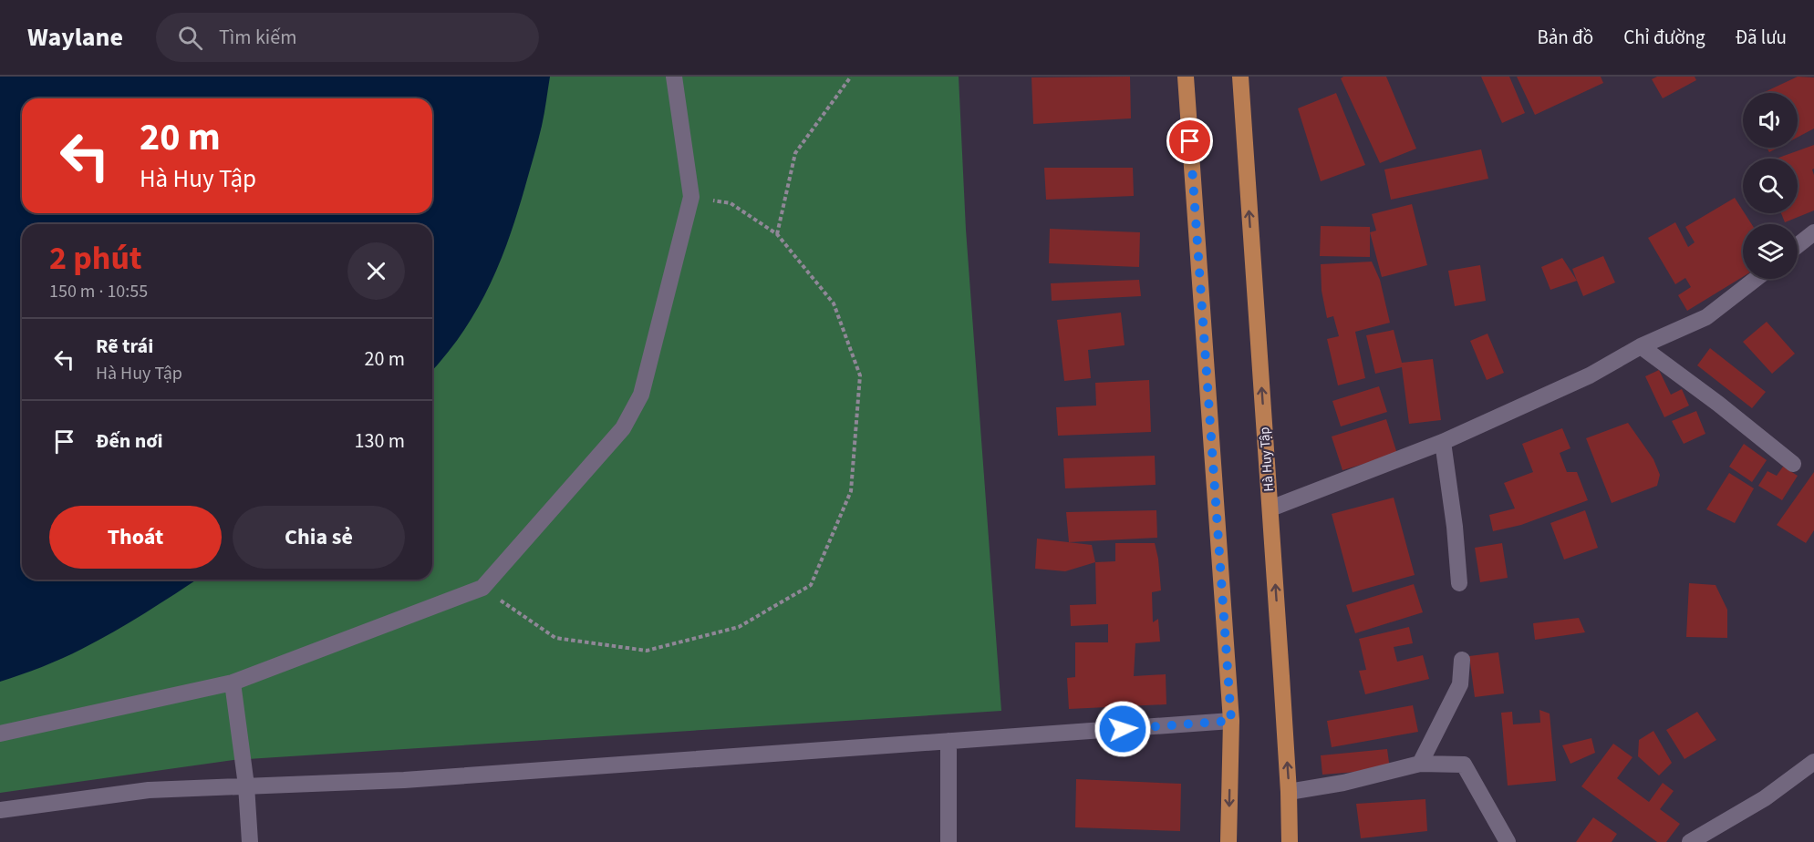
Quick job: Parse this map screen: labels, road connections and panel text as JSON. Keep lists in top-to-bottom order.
{
  "streets": {
    "main road": ["Hà Huy Tập"]
  },
  "page": {
    "header": "Waylane",
    "search": "Tìm kiếm",
    "nav": ["Bản đồ", "Chỉ đường", "Đã lưu"],
    "turn": ["20 m", "Hà Huy Tập"],
    "heading": ["2 phút", "150 m · 10:55"],
    "list": [
      {
        "name": "Rẽ trái",
        "note": "Hà Huy Tập",
        "value": "20 m"
      },
      {
        "name": "Đến nơi",
        "value": "130 m"
      }
    ],
    "buttons": ["Thoát", "Chia sẻ"]
  }
}
